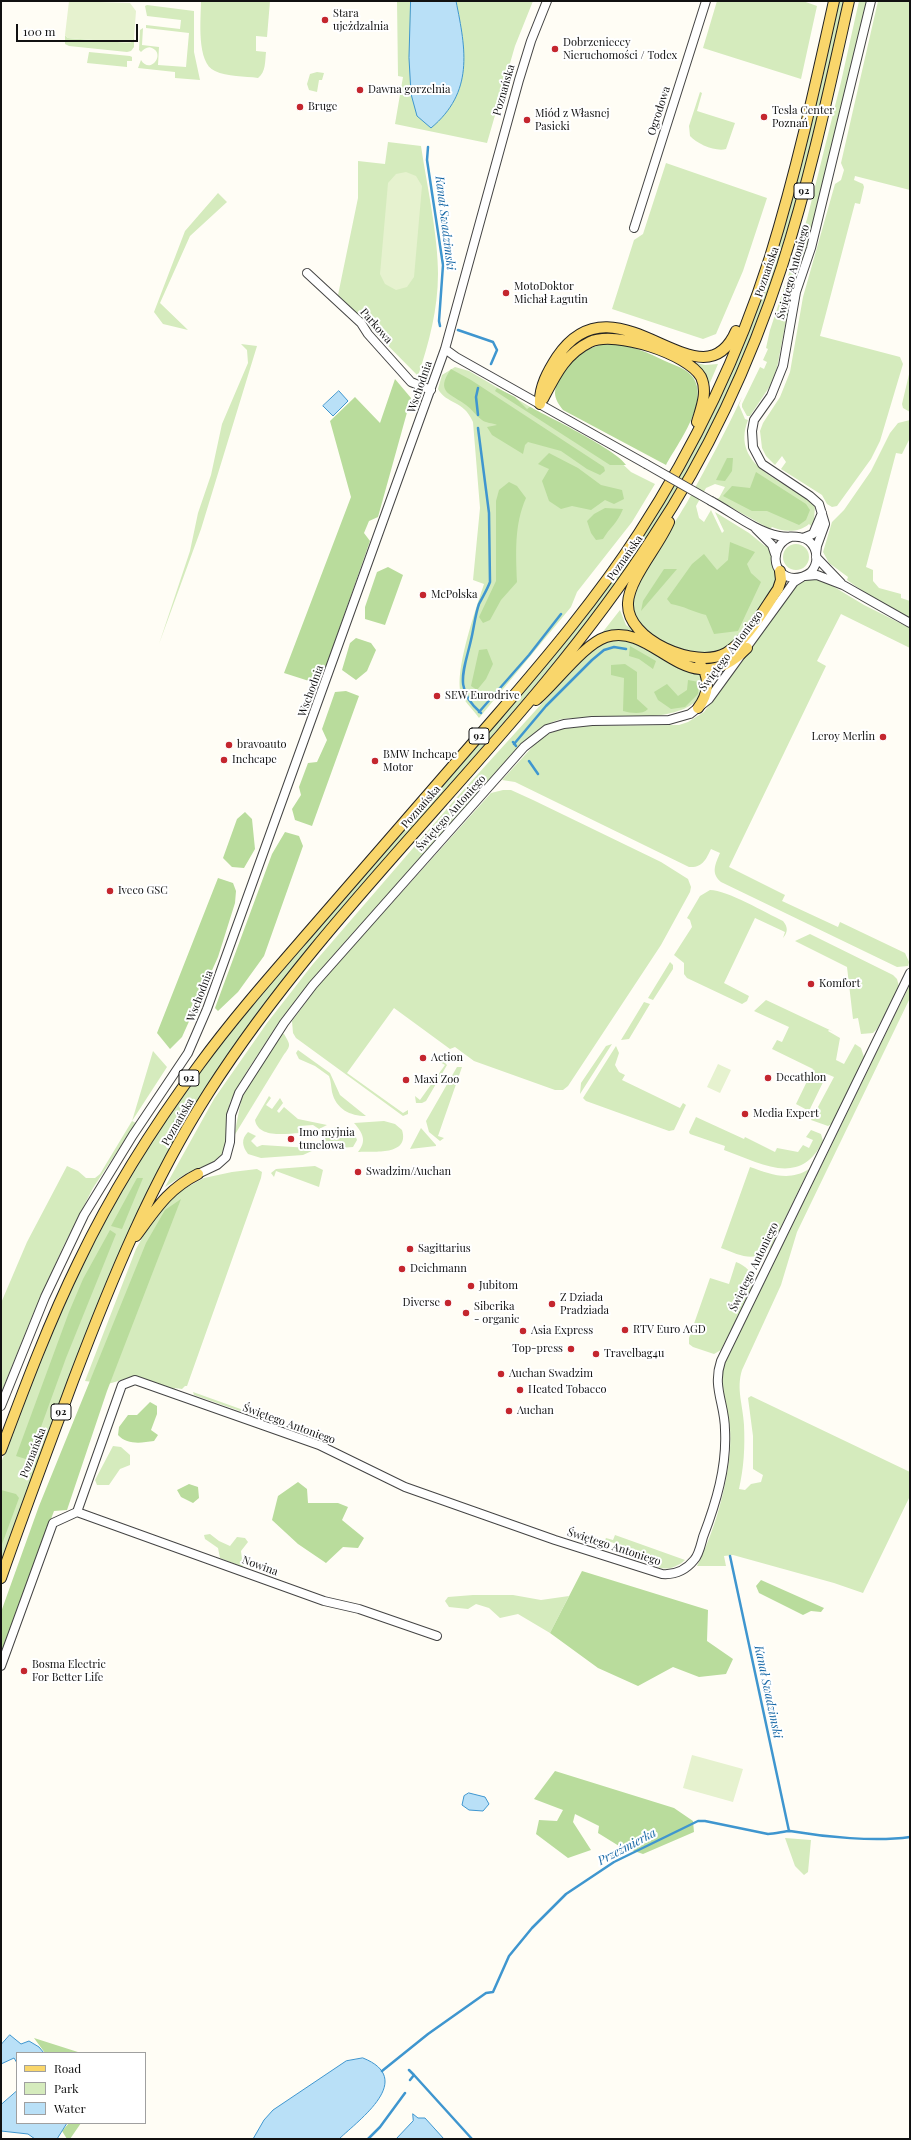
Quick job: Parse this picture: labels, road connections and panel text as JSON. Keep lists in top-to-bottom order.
{
  "streets": {
    "main road": ["Poznańska", "92"],
    "street": [
      "Ogrodowa",
      "Świętego Antoniego",
      "Parkowa",
      "Wschodnia",
      "Nowina"
    ]
  },
  "crossings": [
    ["Poznańska", "Wschodnia"],
    ["Świętego Antoniego", "Nowina"],
    ["Parkowa", "Wschodnia"]
  ],
  "water": ["Kanał Swadzimski", "Przeźmierka"],
  "places": [
    "Stara ujeżdzalnia",
    "Dobrzenieccy Nieruchomości / Todex",
    "Dawna gorzelnia",
    "Bruge",
    "Tesla Center Poznań",
    "Miód z Własnej Pasieki",
    "MotoDoktor Michał Łagutin",
    "McPolska",
    "SEW Eurodrive",
    "Leroy Merlin",
    "bravoauto",
    "Inchcape",
    "BMW Inchcape Motor",
    "Iveco GSC",
    "Komfort",
    "Action",
    "Decathlon",
    "Maxi Zoo",
    "Media Expert",
    "Imo myjnia tunelowa",
    "Swadzim/Auchan",
    "Sagittarius",
    "Deichmann",
    "Jubitom",
    "Diverse",
    "Z Dziada Pradziada",
    "Siberika - organic",
    "RTV Euro AGD",
    "Asia Express",
    "Top-press",
    "Travelbag4u",
    "Auchan Swadzim",
    "Heated Tobacco",
    "Auchan",
    "Bosma Electric For Better Life"
  ],
  "legend": ["Road", "Park", "Water"],
  "scale_bar": "100 m"
}
